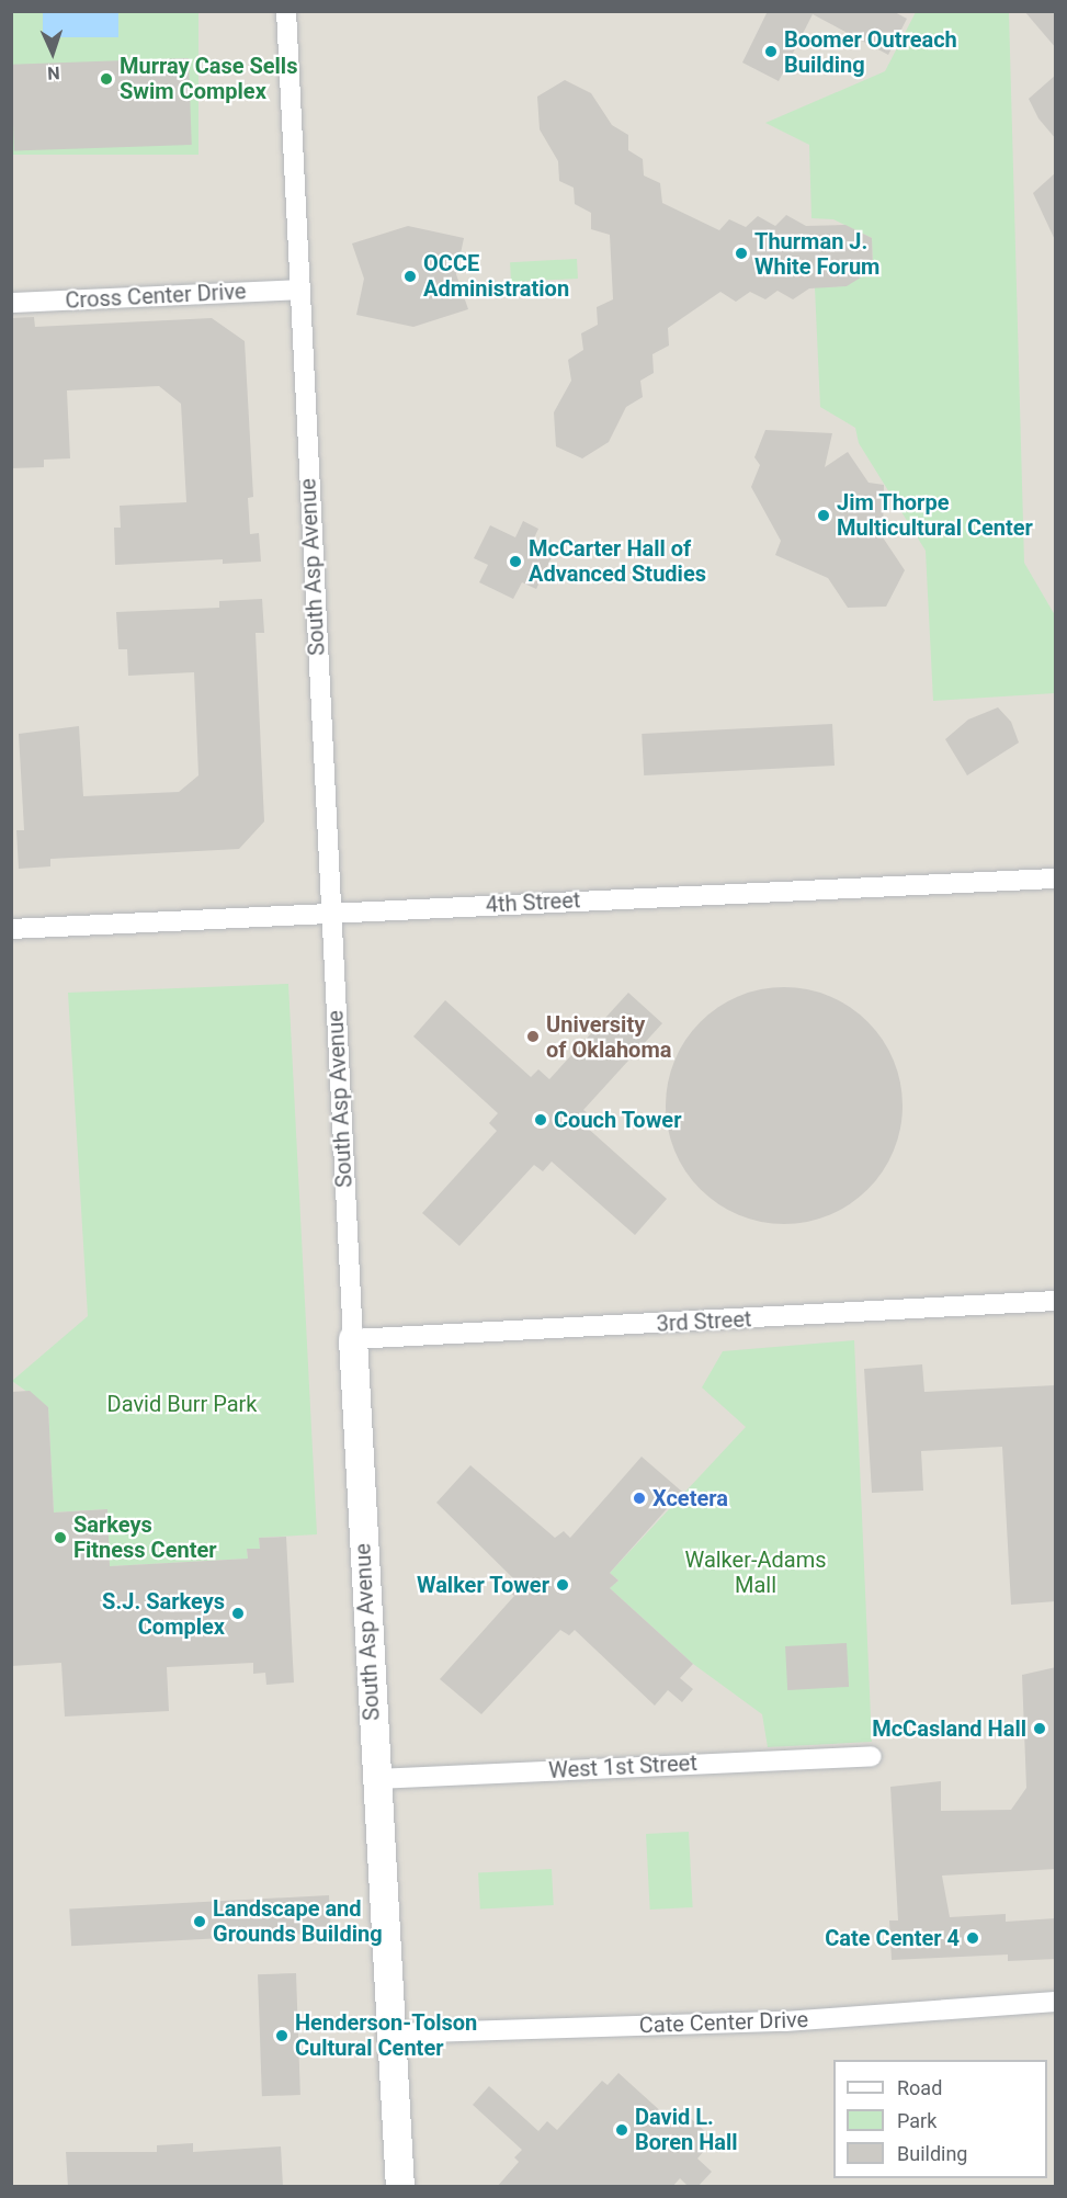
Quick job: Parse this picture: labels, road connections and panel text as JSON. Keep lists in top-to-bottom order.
{
  "streets": {
    "street": [
      "Cross Center Drive",
      "South Asp Avenue",
      "4th Street",
      "3rd Street",
      "West 1st Street",
      "Cate Center Drive"
    ]
  },
  "crossings": [
    ["Cross Center Drive", "South Asp Avenue"],
    ["South Asp Avenue", "4th Street"],
    ["South Asp Avenue", "3rd Street"],
    ["South Asp Avenue", "West 1st Street"],
    ["South Asp Avenue", "Cate Center Drive"]
  ],
  "parks": ["David Burr Park", "Walker-Adams Mall"],
  "places": [
    "Boomer Outreach Building",
    "Murray Case Sells Swim Complex",
    "Thurman J. White Forum",
    "OCCE Administration",
    "Jim Thorpe Multicultural Center",
    "McCarter Hall of Advanced Studies",
    "University of Oklahoma",
    "Couch Tower",
    "Xcetera",
    "Sarkeys Fitness Center",
    "Walker Tower",
    "S.J. Sarkeys Complex",
    "McCasland Hall",
    "Landscape and Grounds Building",
    "Cate Center 4",
    "Henderson-Tolson Cultural Center",
    "David L. Boren Hall"
  ],
  "legend": ["Road", "Park", "Building"],
  "north": "bottom"
}
